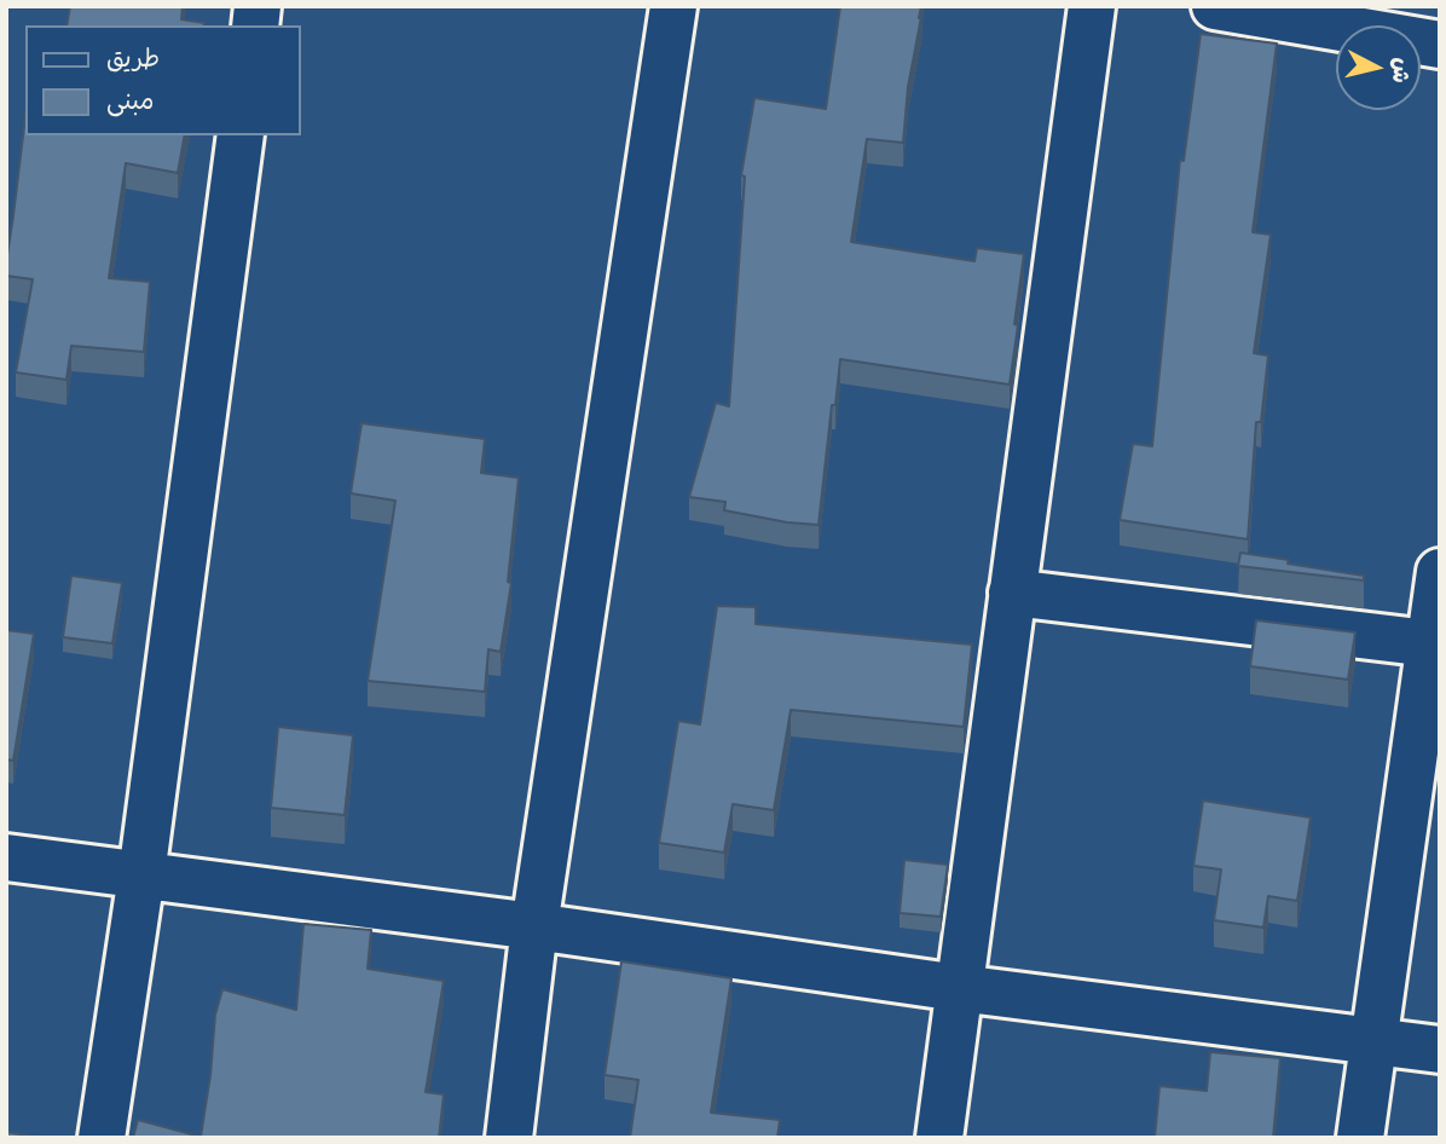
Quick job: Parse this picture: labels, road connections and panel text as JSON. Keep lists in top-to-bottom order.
{
  "legend": ["طريق", "مبنى"],
  "north": "right"
}
